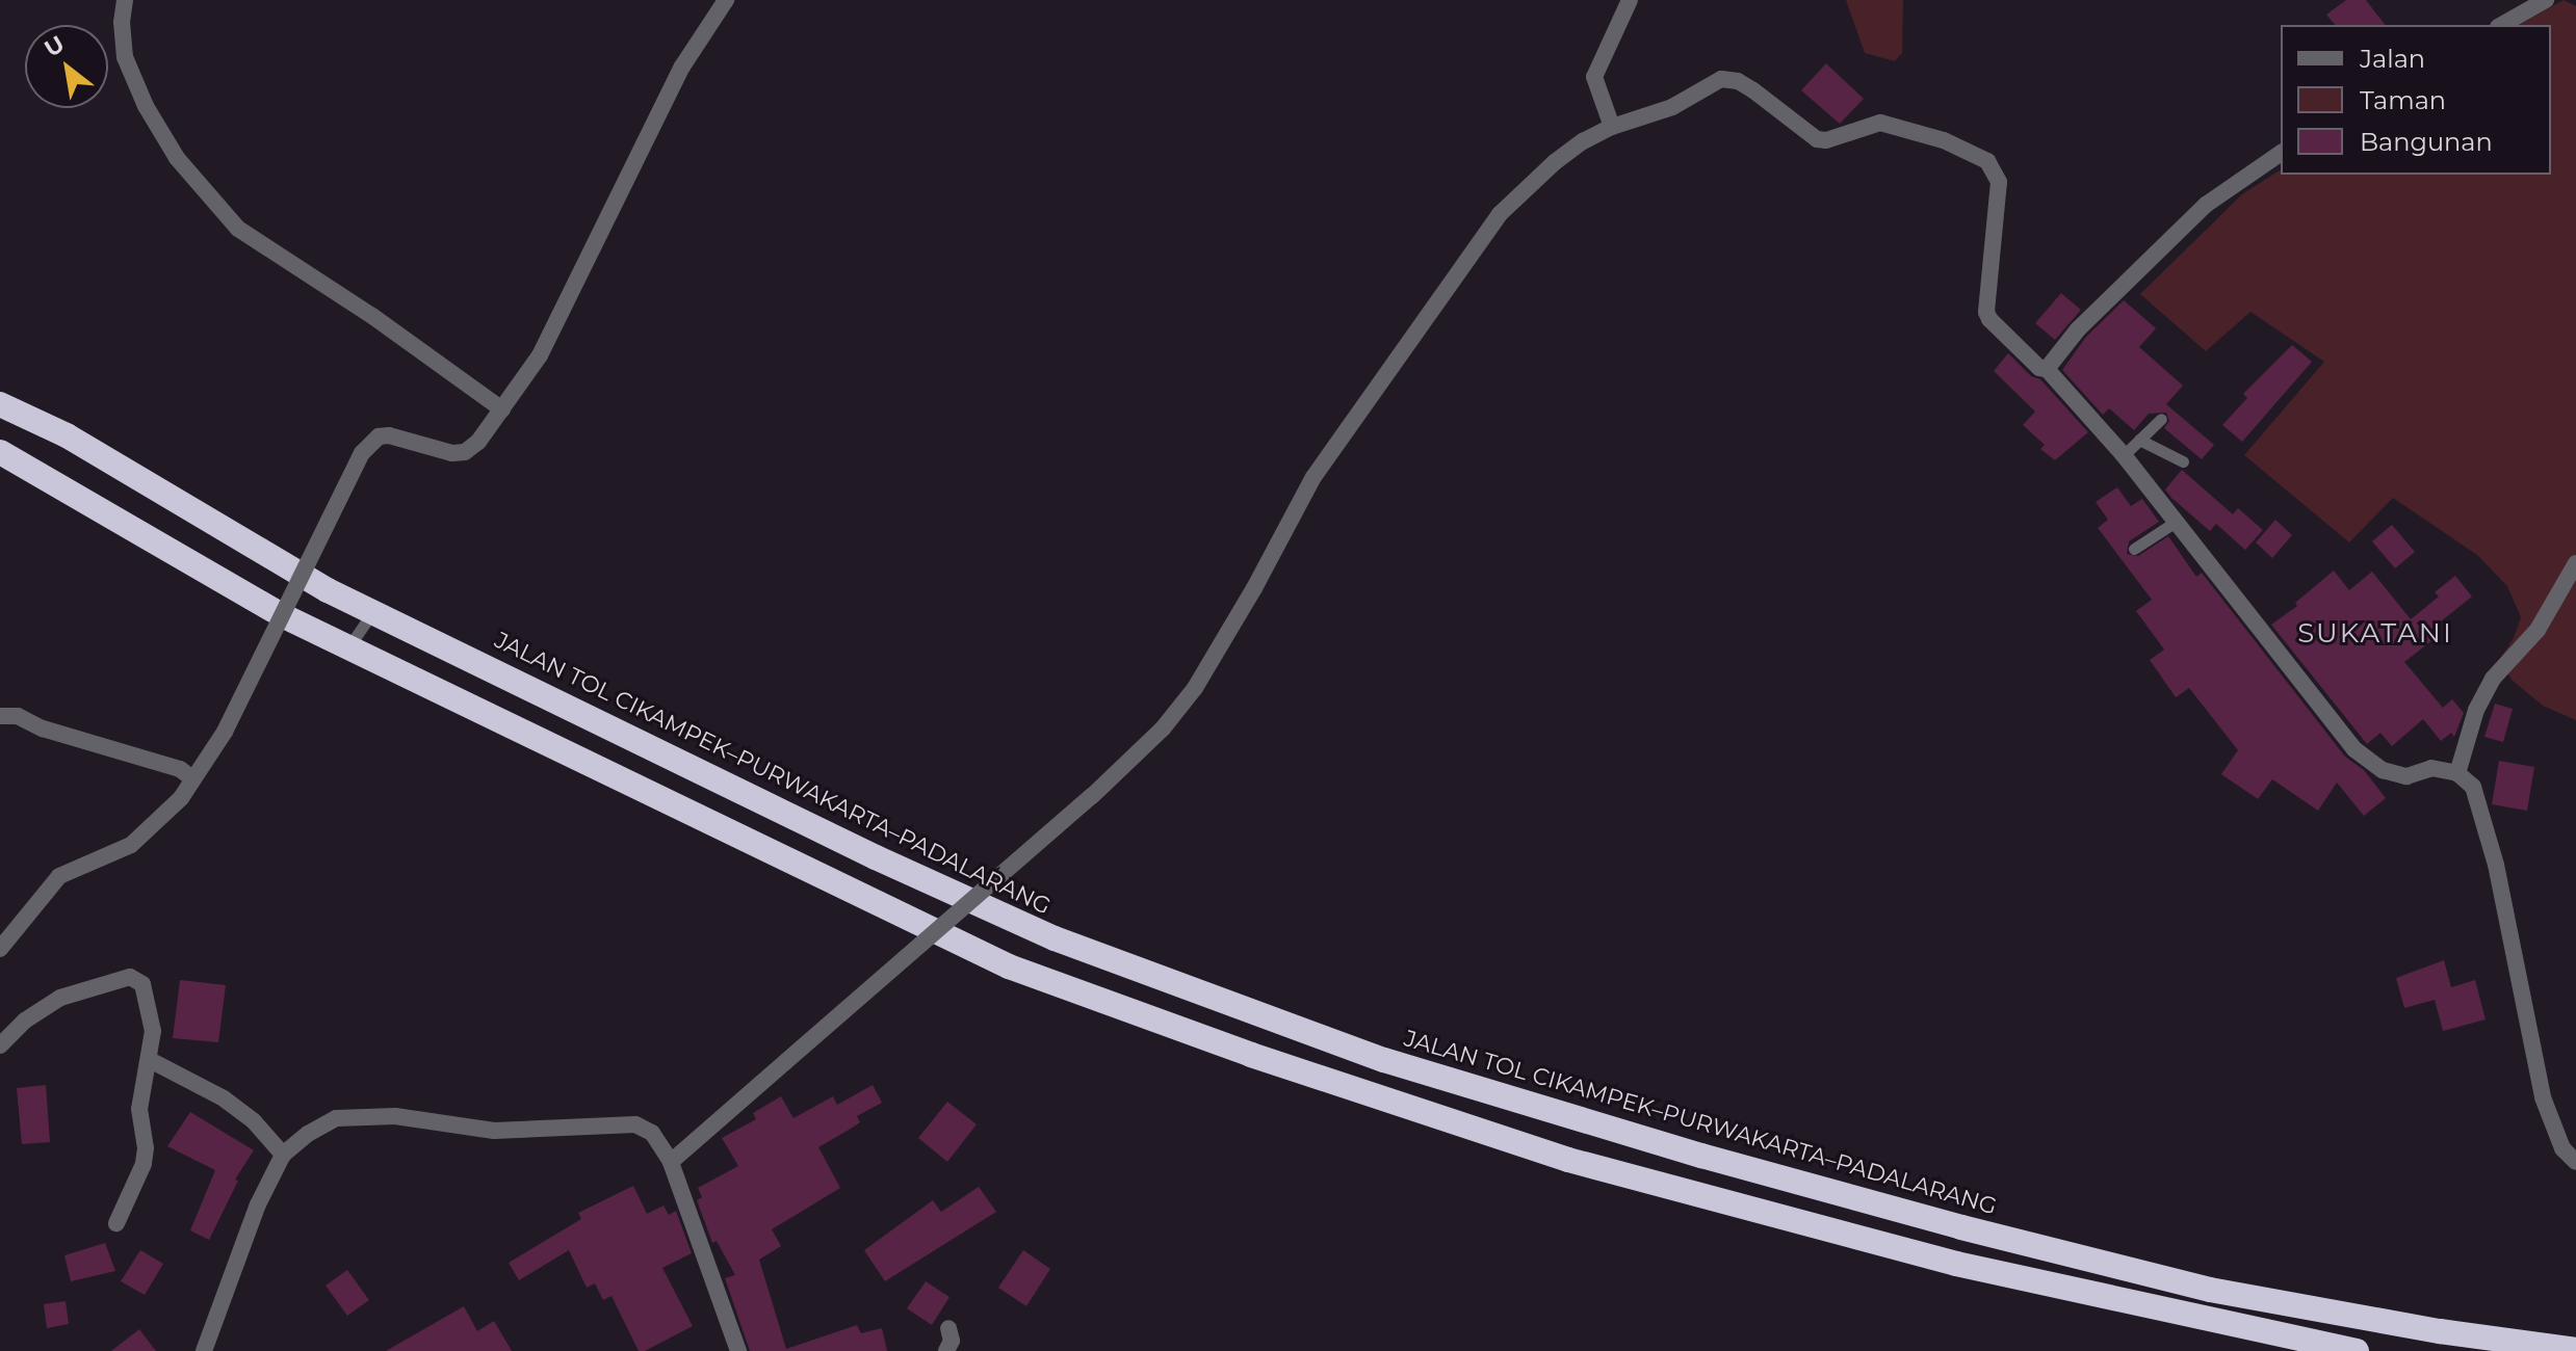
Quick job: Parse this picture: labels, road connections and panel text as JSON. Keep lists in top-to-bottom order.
{
  "streets": {
    "highway": ["JALAN TOL CIKAMPEK–PURWAKARTA–PADALARANG"]
  },
  "districts": ["SUKATANI"],
  "legend": ["Jalan", "Taman", "Bangunan"],
  "north": "top left"
}
